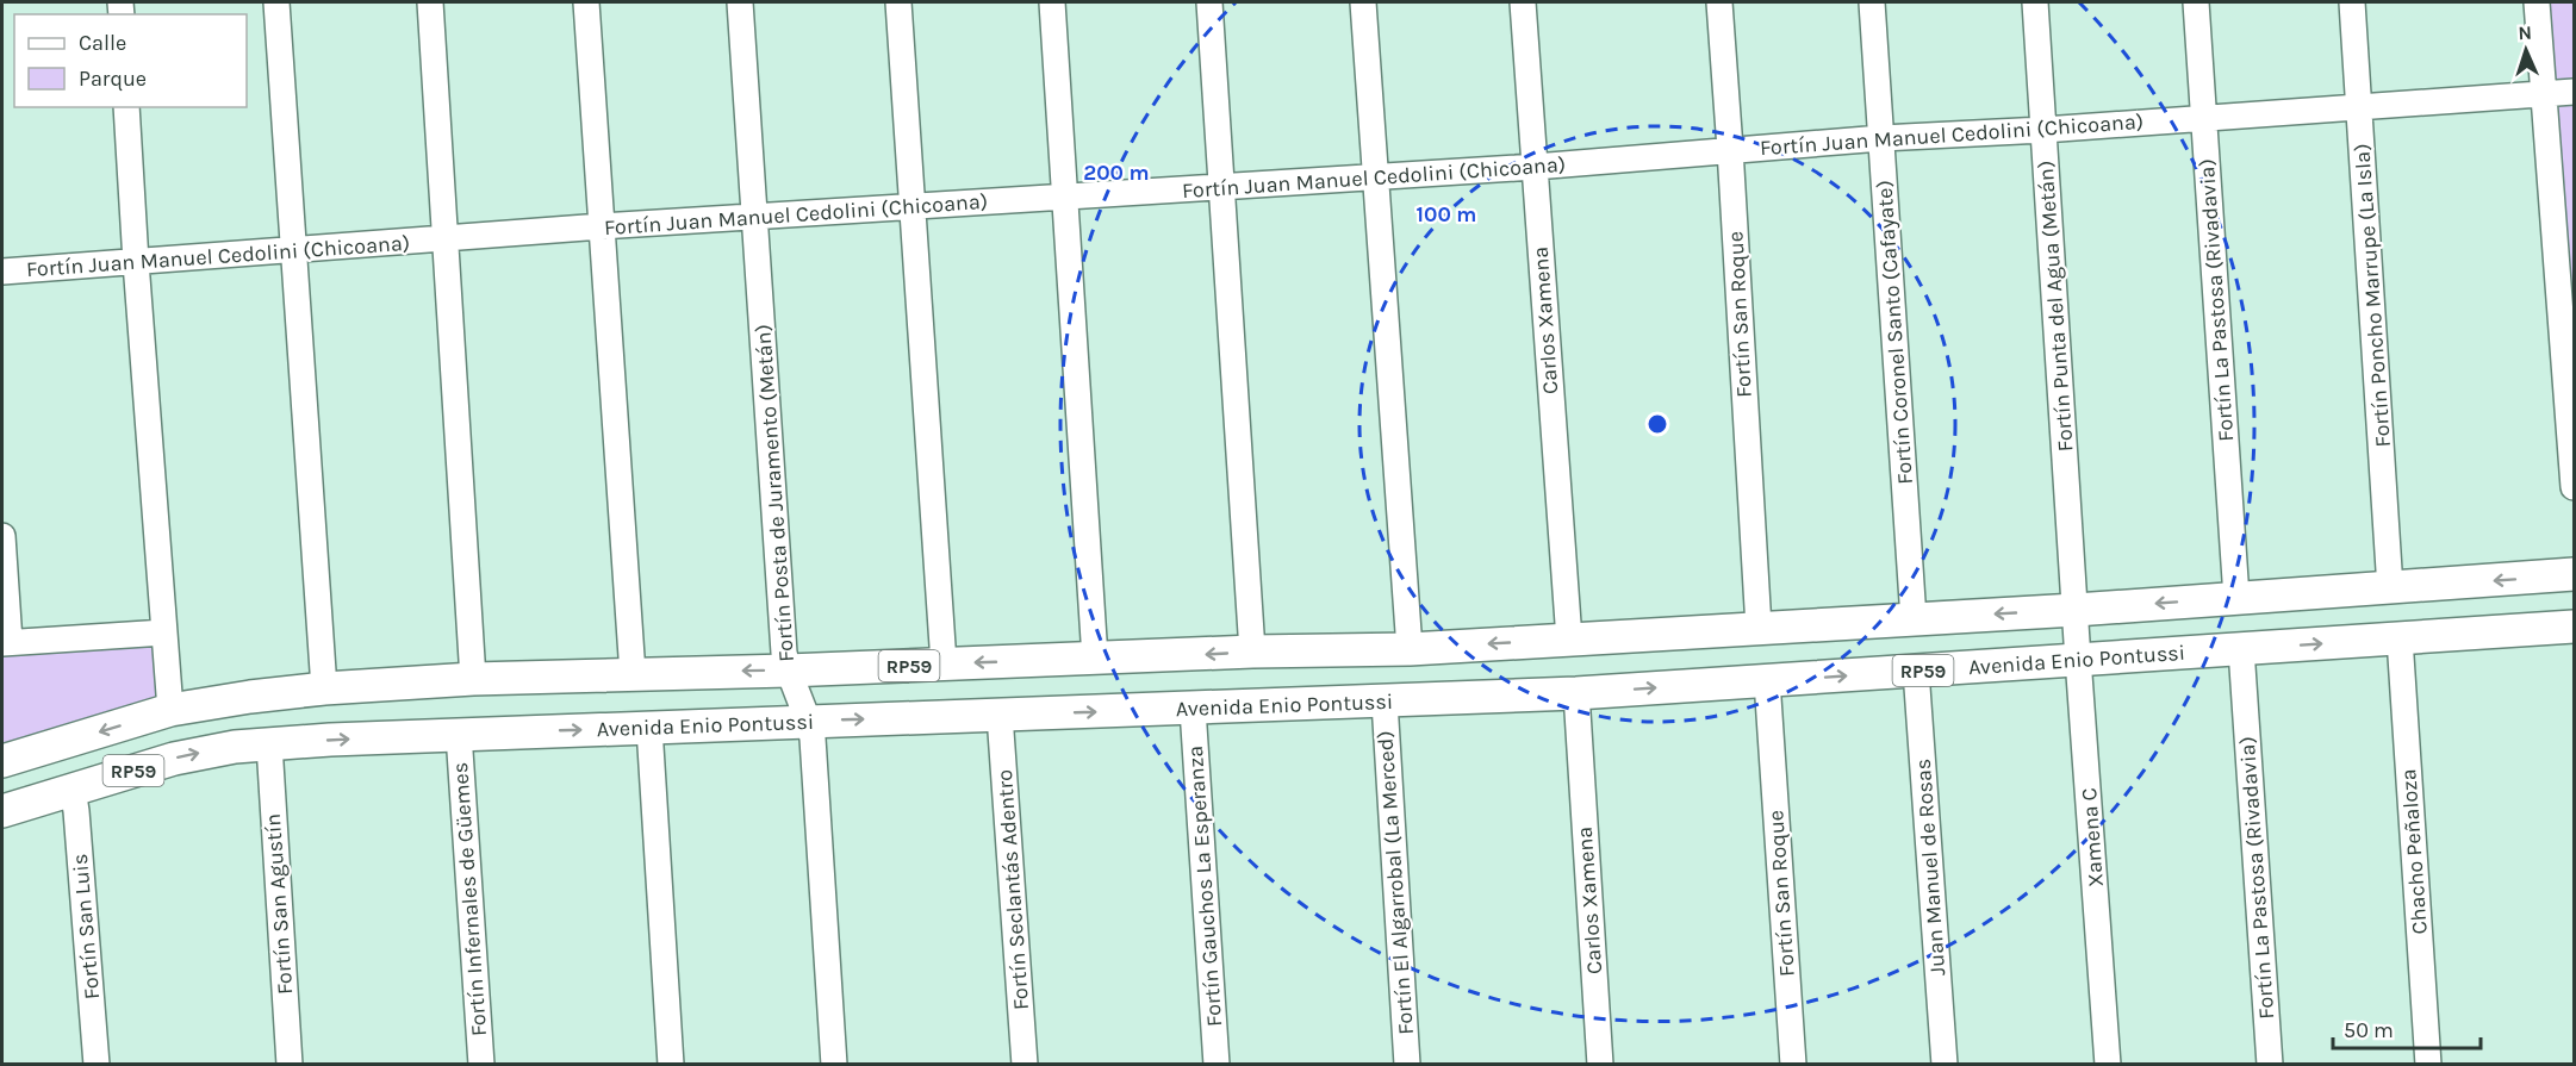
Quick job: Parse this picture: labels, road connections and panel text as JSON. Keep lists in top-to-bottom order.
{
  "streets": {
    "main road": ["Avenida Enio Pontussi", "RP59"],
    "street": [
      "Fortín Juan Manuel Cedolini (Chicoana)",
      "Fortín Poncho Marrupe (La Isla)",
      "Fortín La Pastosa (Rivadavia)",
      "Fortín Punta del Agua (Metán)",
      "Fortín San Roque",
      "Carlos Xamena",
      "Fortín Coronel Santo (Cafayate)",
      "Fortín Posta de Juramento (Metán)",
      "Xamena C",
      "Chacho Peñaloza",
      "Juan Manuel de Rosas",
      "Fortín El Algarrobal (La Merced)",
      "Fortín Gauchos La Esperanza",
      "Fortín Seclantás Adentro",
      "Fortín Infernales de Güemes",
      "Fortín San Agustín",
      "Fortín San Luis"
    ]
  },
  "crossings": [
    ["Fortín Juan Manuel Cedolini (Chicoana)", "Fortín Poncho Marrupe (La Isla)"],
    ["Fortín Juan Manuel Cedolini (Chicoana)", "Fortín La Pastosa (Rivadavia)"],
    ["Fortín Juan Manuel Cedolini (Chicoana)", "Fortín Punta del Agua (Metán)"],
    ["Fortín Juan Manuel Cedolini (Chicoana)", "Fortín San Roque"],
    ["Fortín Juan Manuel Cedolini (Chicoana)", "Carlos Xamena"],
    ["Fortín Juan Manuel Cedolini (Chicoana)", "Fortín Coronel Santo (Cafayate)"],
    ["Fortín Juan Manuel Cedolini (Chicoana)", "Fortín Posta de Juramento (Metán)"],
    ["Fortín Poncho Marrupe (La Isla)", "RP59"],
    ["Fortín La Pastosa (Rivadavia)", "Avenida Enio Pontussi"],
    ["Fortín La Pastosa (Rivadavia)", "RP59"],
    ["Fortín Punta del Agua (Metán)", "RP59"],
    ["Fortín Punta del Agua (Metán)", "Xamena C"],
    ["Fortín San Roque", "Avenida Enio Pontussi"],
    ["Fortín San Roque", "RP59"],
    ["Carlos Xamena", "Avenida Enio Pontussi"],
    ["Carlos Xamena", "RP59"],
    ["Fortín Coronel Santo (Cafayate)", "RP59"],
    ["Fortín Posta de Juramento (Metán)", "Avenida Enio Pontussi"],
    ["Fortín Posta de Juramento (Metán)", "RP59"],
    ["Avenida Enio Pontussi", "Xamena C"],
    ["Avenida Enio Pontussi", "Chacho Peñaloza"],
    ["Avenida Enio Pontussi", "Juan Manuel de Rosas"],
    ["Avenida Enio Pontussi", "Fortín El Algarrobal (La Merced)"],
    ["Avenida Enio Pontussi", "Fortín Gauchos La Esperanza"],
    ["Avenida Enio Pontussi", "Fortín Seclantás Adentro"],
    ["Avenida Enio Pontussi", "Fortín Infernales de Güemes"],
    ["Avenida Enio Pontussi", "Fortín San Agustín"],
    ["Avenida Enio Pontussi", "Fortín San Luis"],
    ["RP59", "Xamena C"]
  ],
  "legend": ["Calle", "Parque"],
  "scale_bar": "50 m",
  "north": "top",
  "rings": ["200 m", "100 m"]
}
